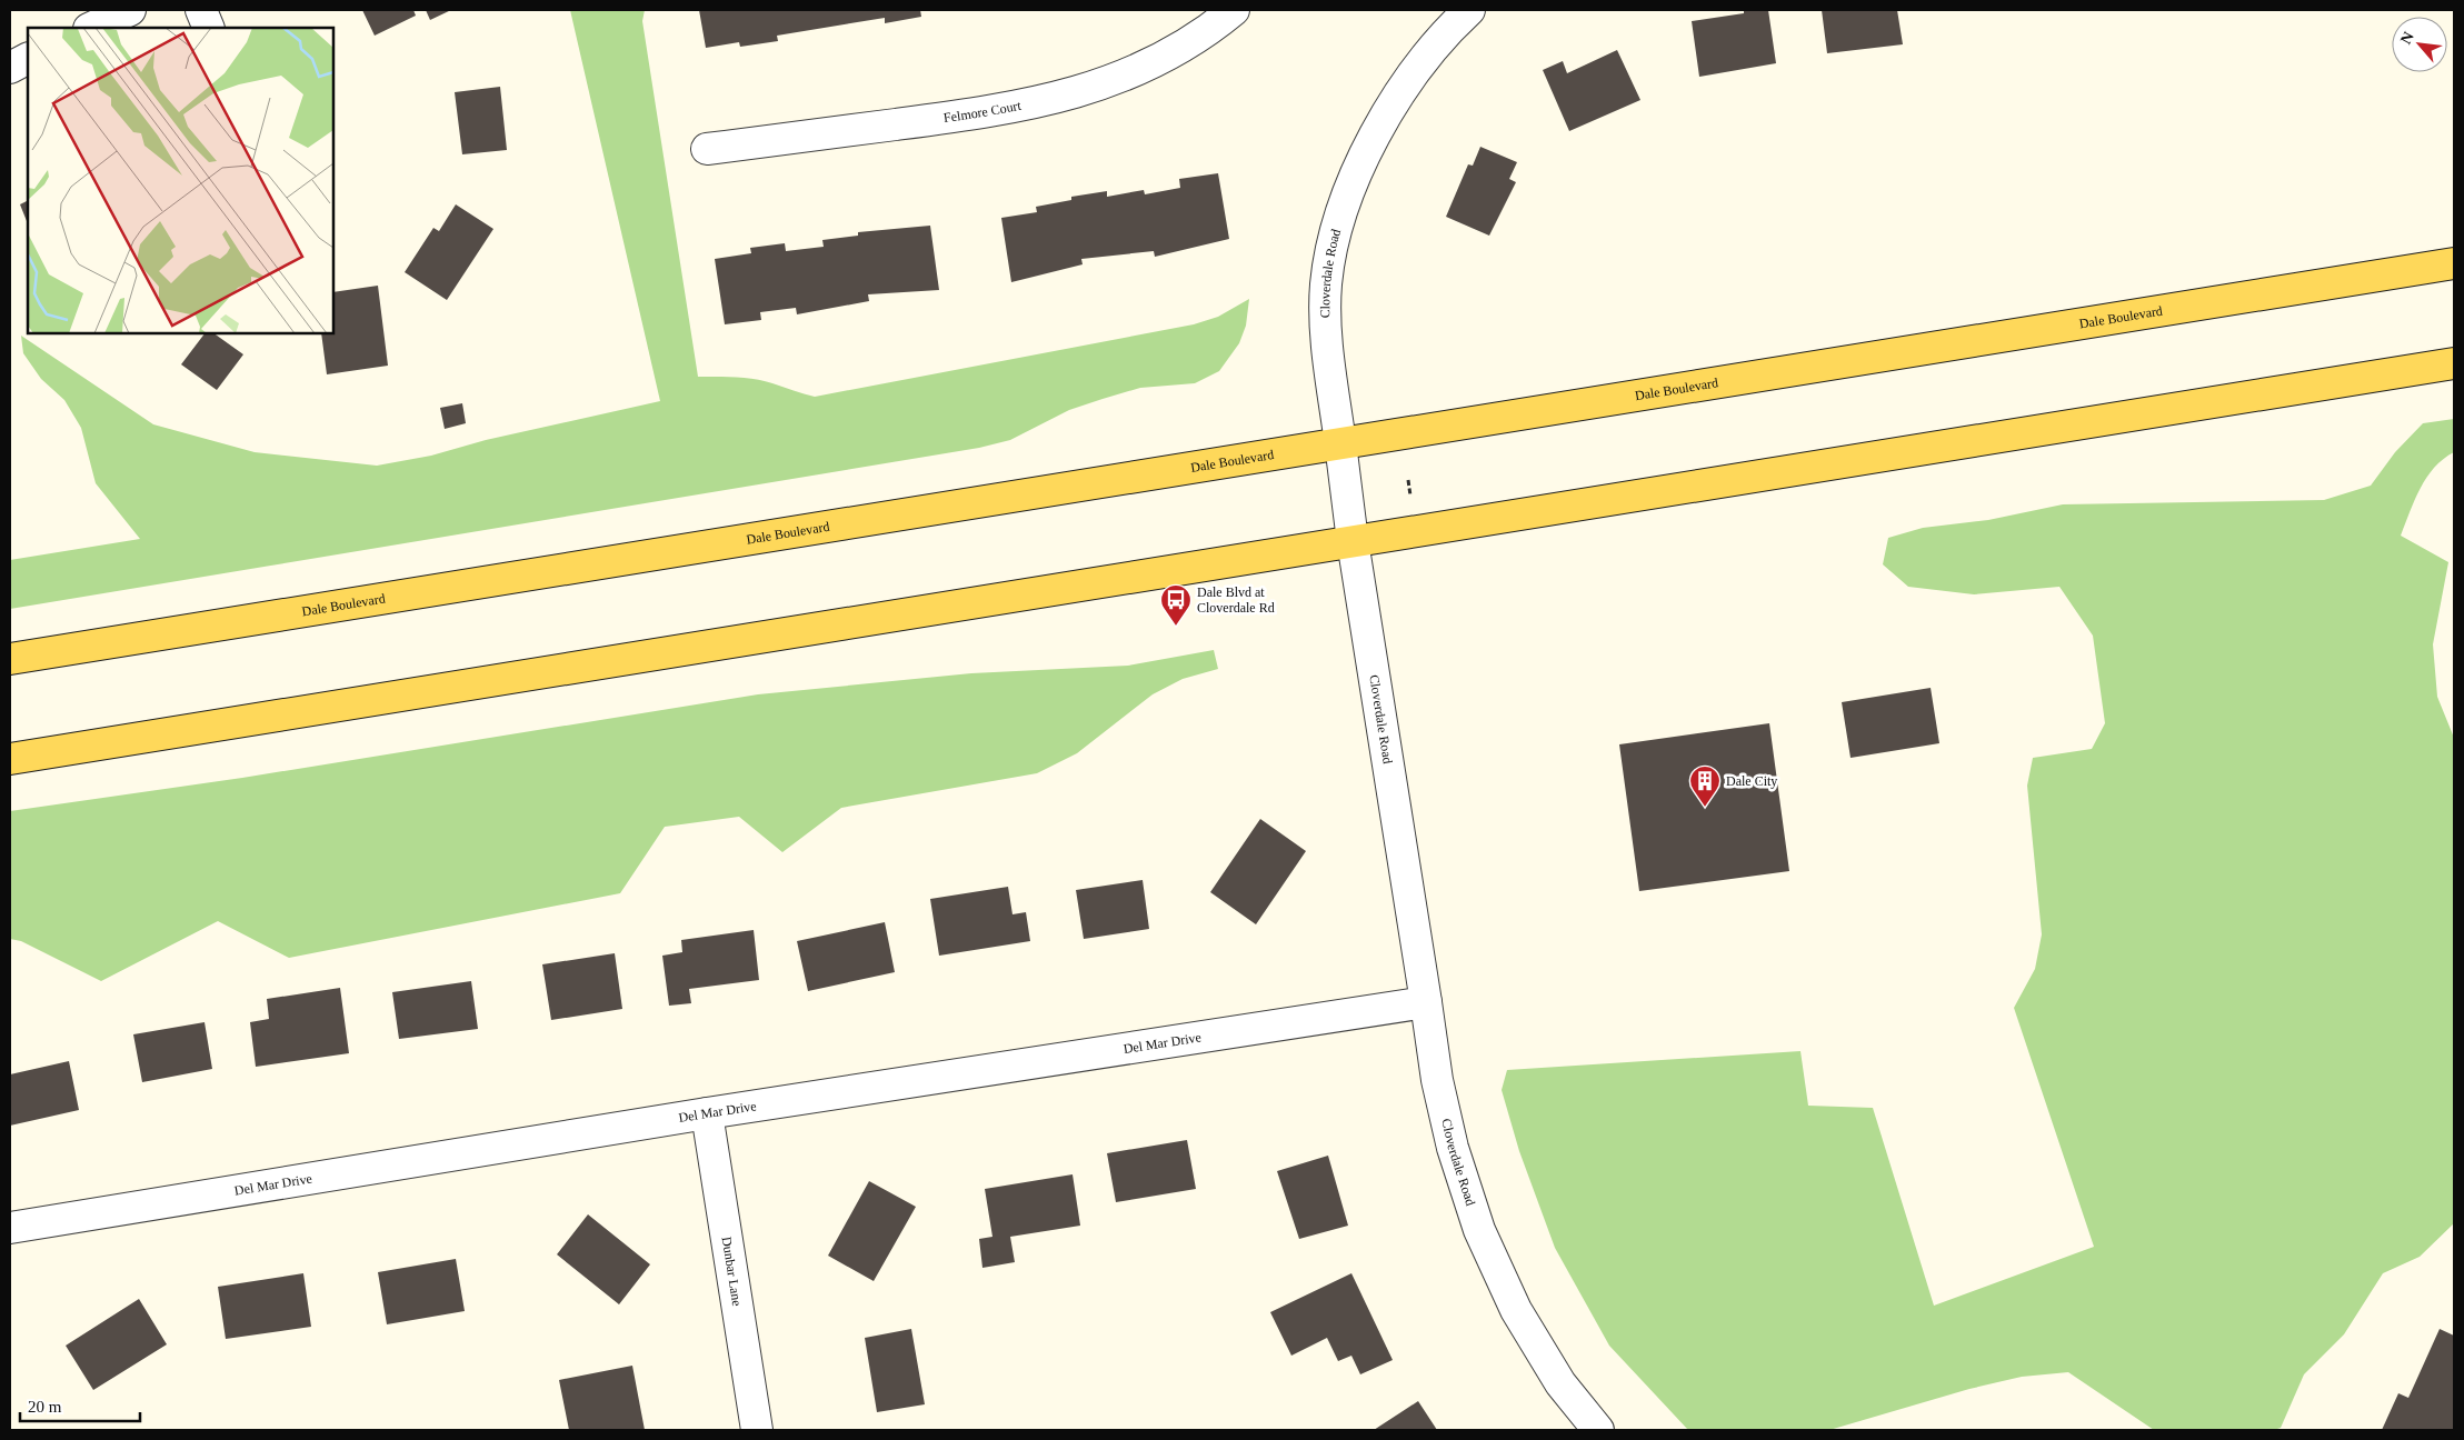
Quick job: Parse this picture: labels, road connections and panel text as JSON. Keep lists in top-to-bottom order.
{
  "streets": {
    "main road": ["Dale Boulevard"],
    "street": [
      "Felmore Court",
      "Cloverdale Road",
      "Del Mar Drive",
      "Dunbar Lane"
    ]
  },
  "crossings": [
    ["Cloverdale Road", "Dale Boulevard"],
    ["Cloverdale Road", "Del Mar Drive"],
    ["Del Mar Drive", "Dunbar Lane"]
  ],
  "places": {
    "bus stop": ["Dale Blvd at Cloverdale Rd"],
    "building": ["Dale City"]
  },
  "scale_bar": "20 m",
  "north": "top left"
}
